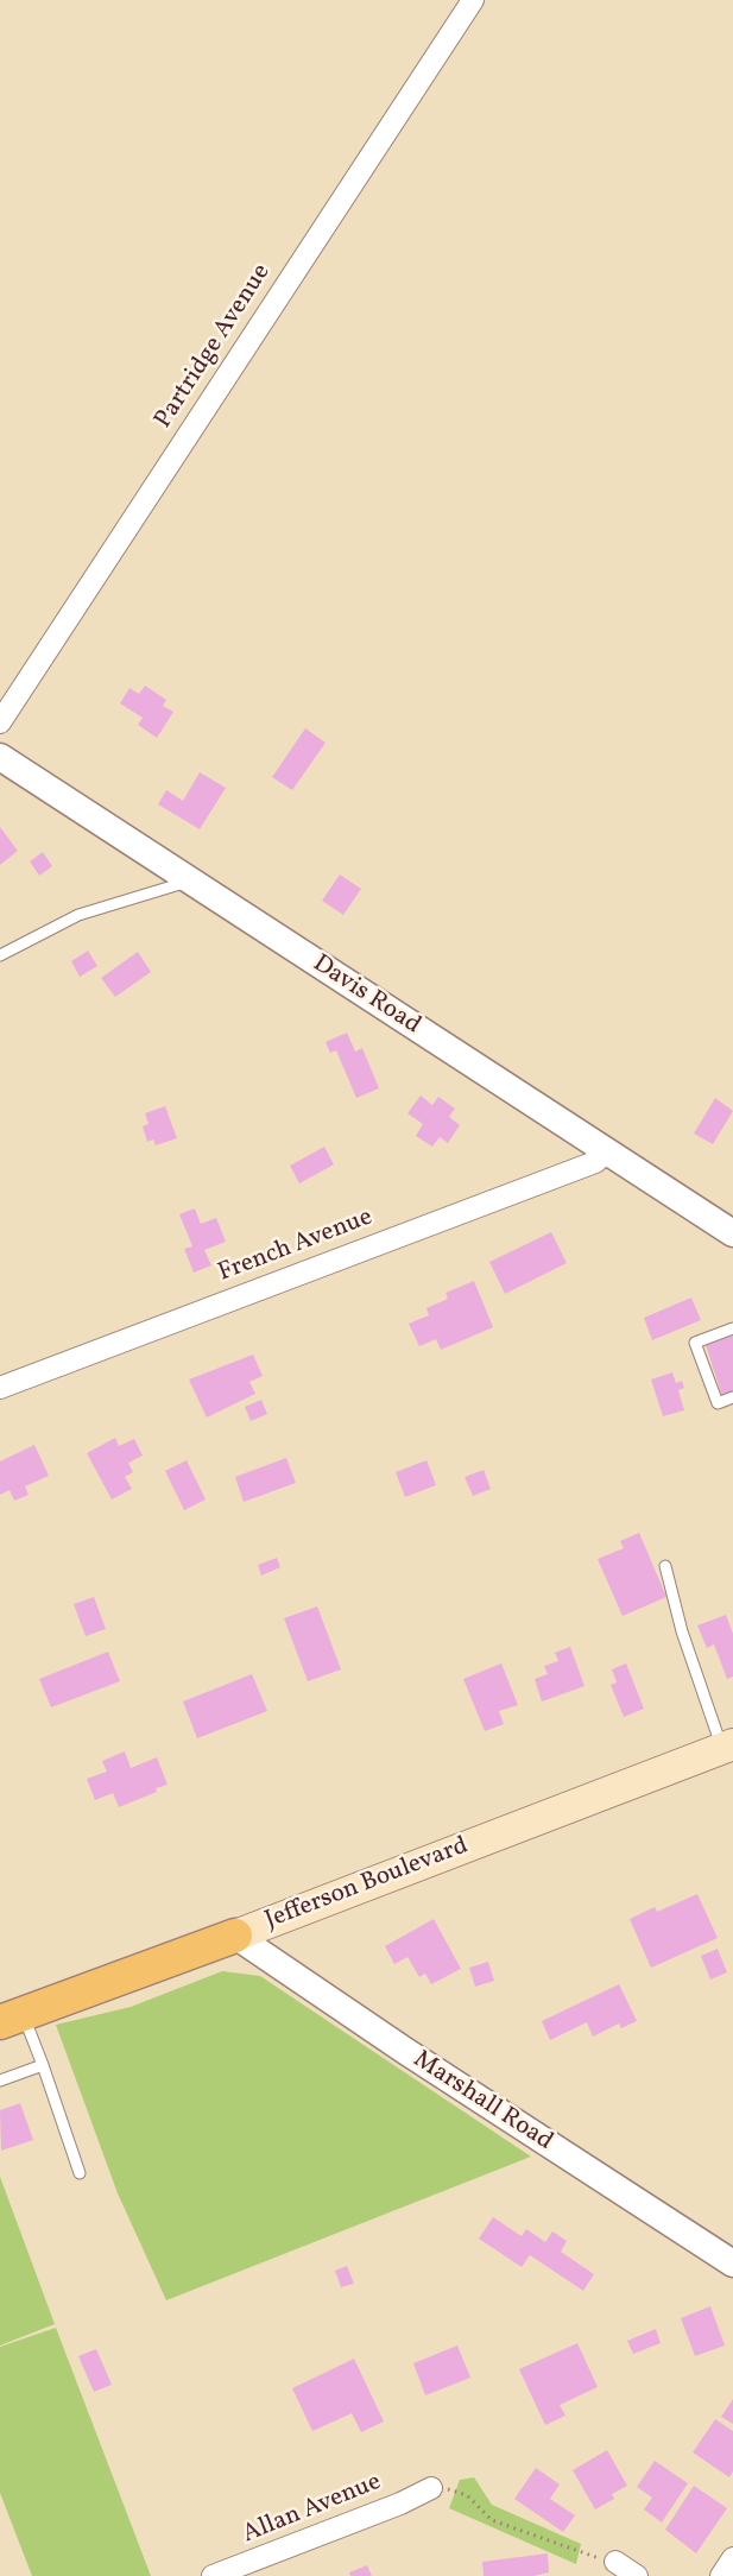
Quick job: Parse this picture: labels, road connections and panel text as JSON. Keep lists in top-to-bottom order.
{
  "streets": {
    "main road": ["Jefferson Boulevard"],
    "street": [
      "Partridge Avenue",
      "Davis Road",
      "French Avenue",
      "Marshall Road",
      "Allan Avenue"
    ]
  },
  "crossings": [
    ["Davis Road", "French Avenue"],
    ["Jefferson Boulevard", "Marshall Road"]
  ]
}
